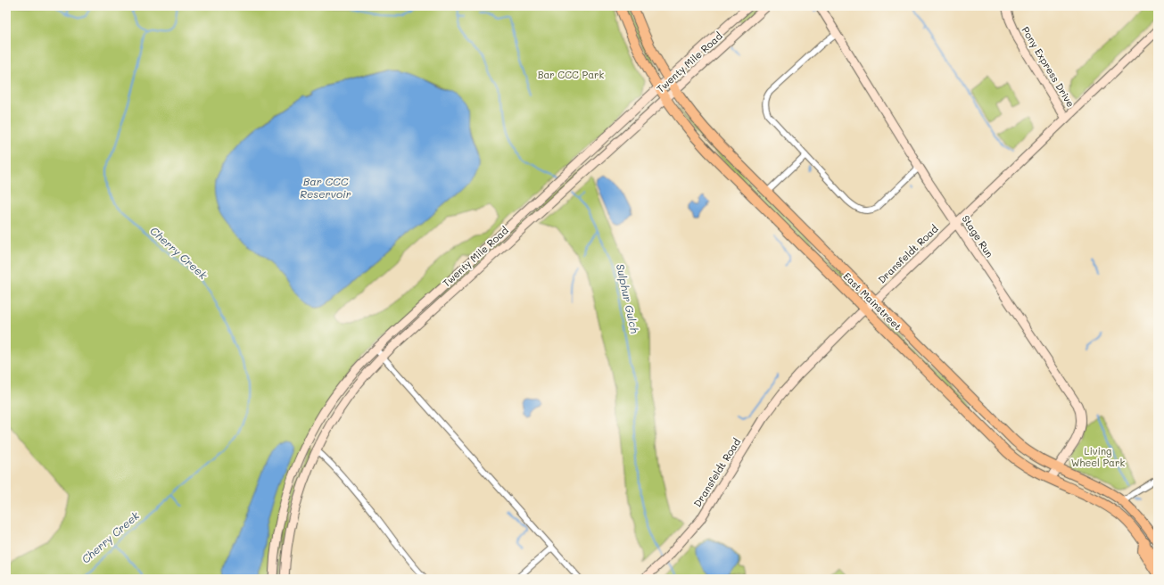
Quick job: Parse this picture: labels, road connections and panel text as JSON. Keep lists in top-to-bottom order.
{
  "streets": {
    "main road": [
      "Twenty Mile Road",
      "Pony Express Drive",
      "Stage Run",
      "Dransfeldt Road",
      "East Mainstreet"
    ]
  },
  "crossings": [
    ["Twenty Mile Road", "East Mainstreet"],
    ["Pony Express Drive", "Dransfeldt Road"],
    ["Stage Run", "Dransfeldt Road"],
    ["Stage Run", "East Mainstreet"],
    ["Dransfeldt Road", "East Mainstreet"]
  ],
  "water": ["Bar CCC Reservoir", "Cherry Creek", "Sulphur Gulch"],
  "parks": ["Bar CCC Park", "Living Wheel Park"]
}
